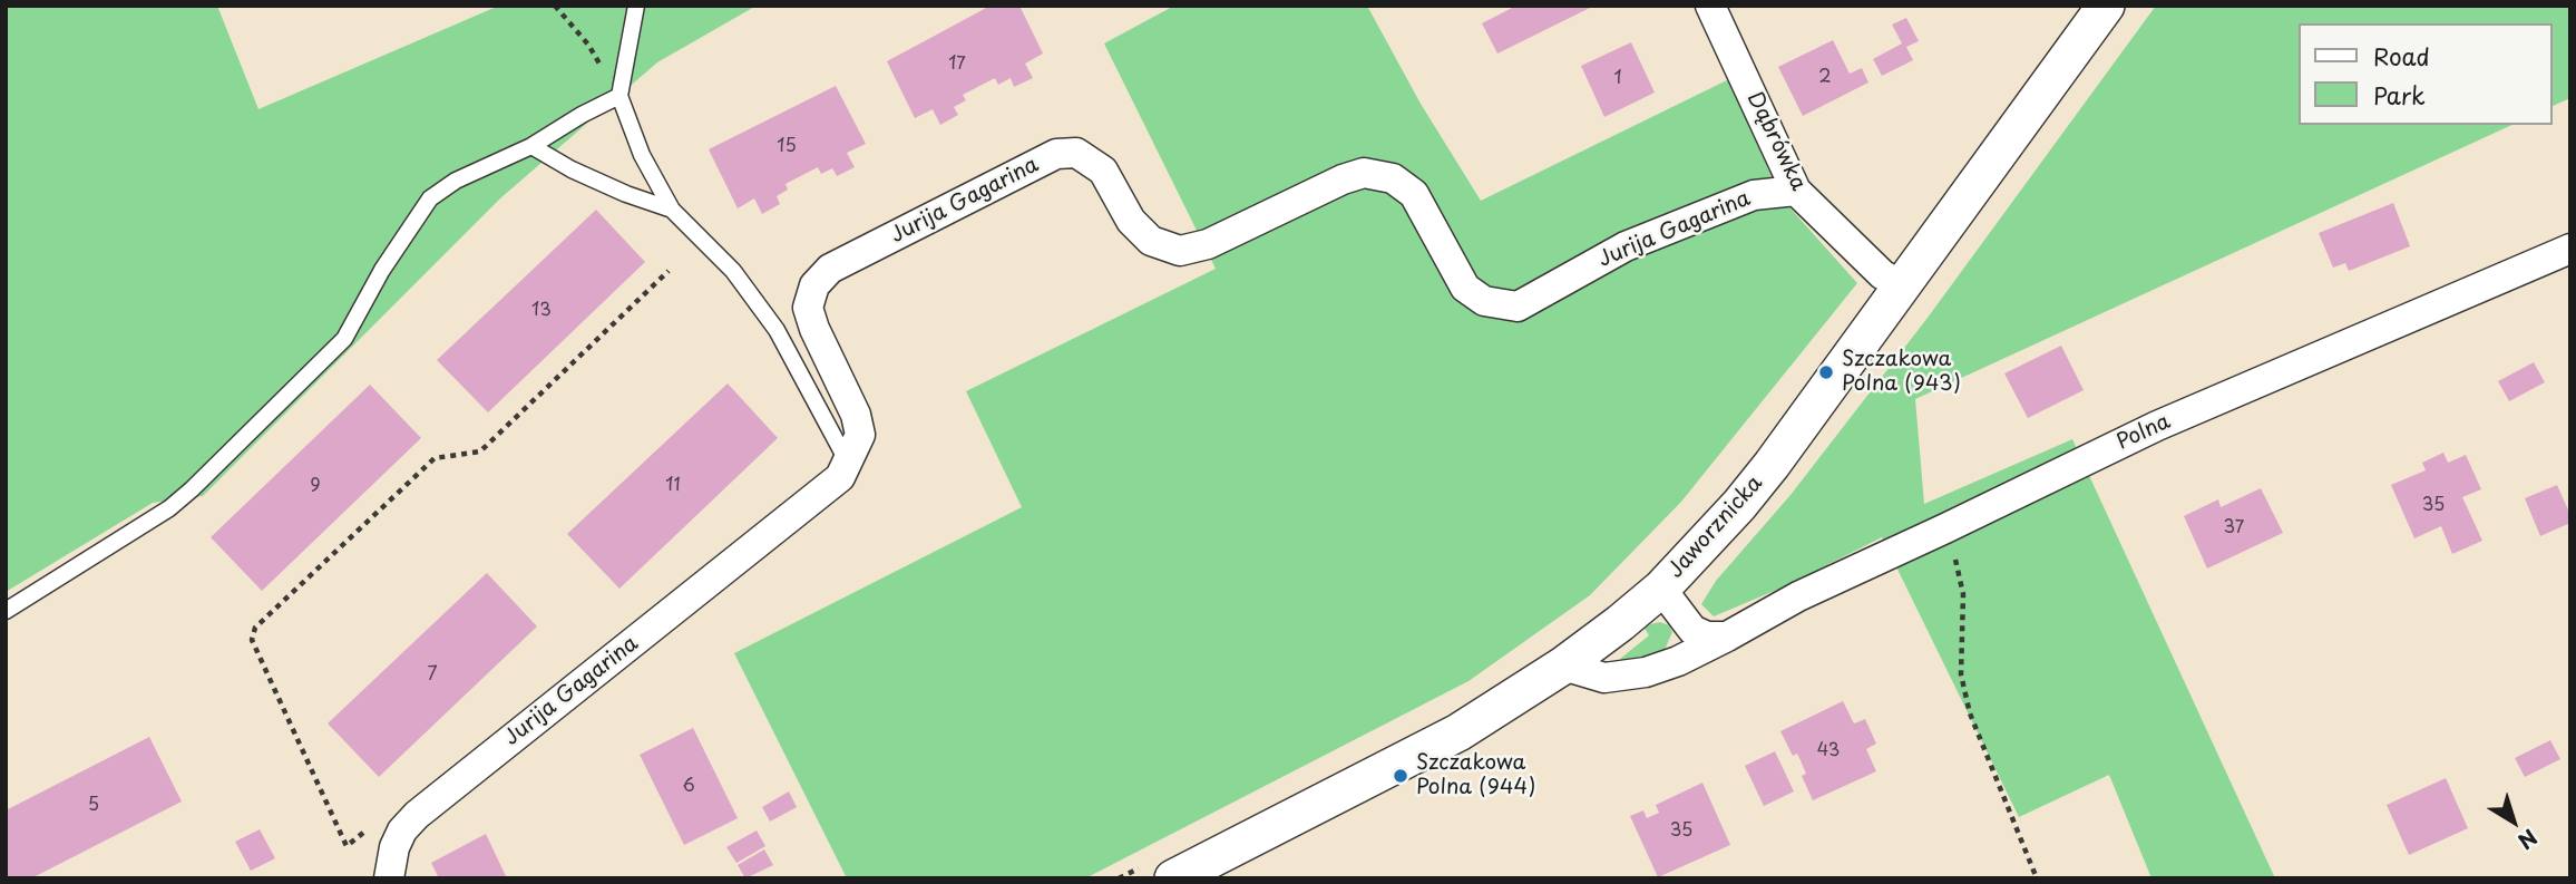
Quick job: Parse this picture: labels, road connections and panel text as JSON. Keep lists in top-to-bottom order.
{
  "streets": {
    "street": [
      "Dąbrówka",
      "Jurija Gagarina",
      "Polna",
      "Jaworznicka"
    ]
  },
  "crossings": [
    ["Dąbrówka", "Jurija Gagarina"],
    ["Dąbrówka", "Jaworznicka"],
    ["Polna", "Jaworznicka"]
  ],
  "places": ["Szczakowa Polna (943)", "Szczakowa Polna (944)"],
  "house_numbers": [
    "17",
    "2",
    "1",
    "15",
    "13",
    "11",
    "9",
    "35",
    "37",
    "7",
    "43",
    "6",
    "5",
    "35"
  ],
  "legend": ["Road", "Park"],
  "north": "bottom right"
}
